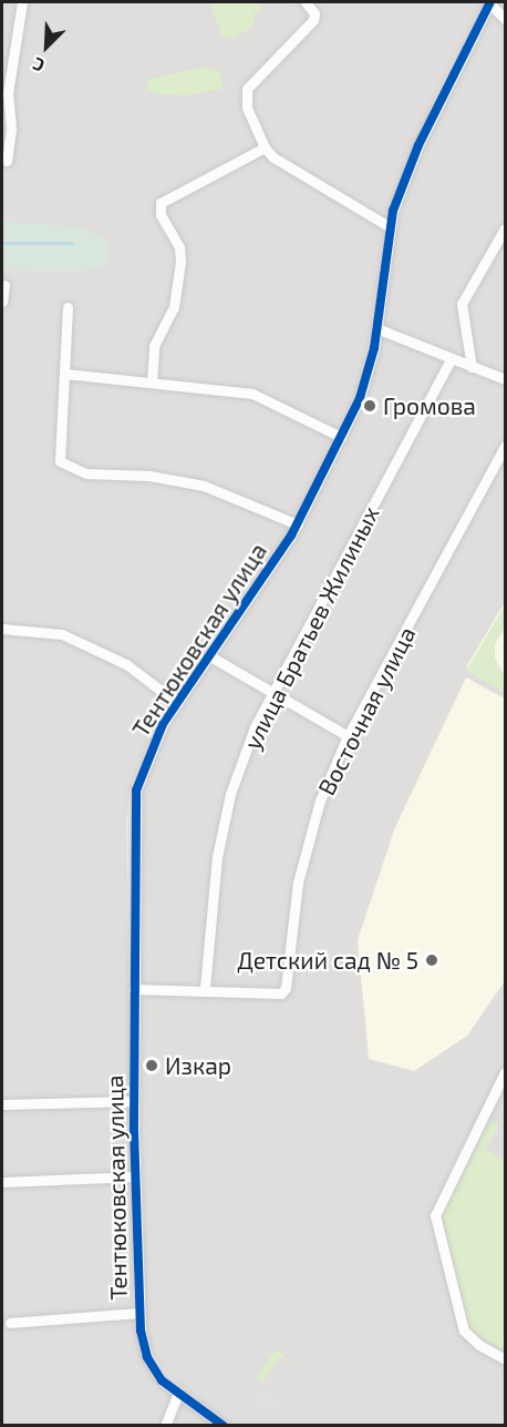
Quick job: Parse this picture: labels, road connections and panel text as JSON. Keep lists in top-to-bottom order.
{
  "streets": {
    "street": ["улица Братьев Жилиных", "Тентюковская улица", "Восточная улица"]
  },
  "crossings": [
    ["улица Братьев Жилиных", "Восточная улица"]
  ],
  "places": ["Громова", "Детский сад № 5", "Изкар"],
  "north": "bottom left"
}
